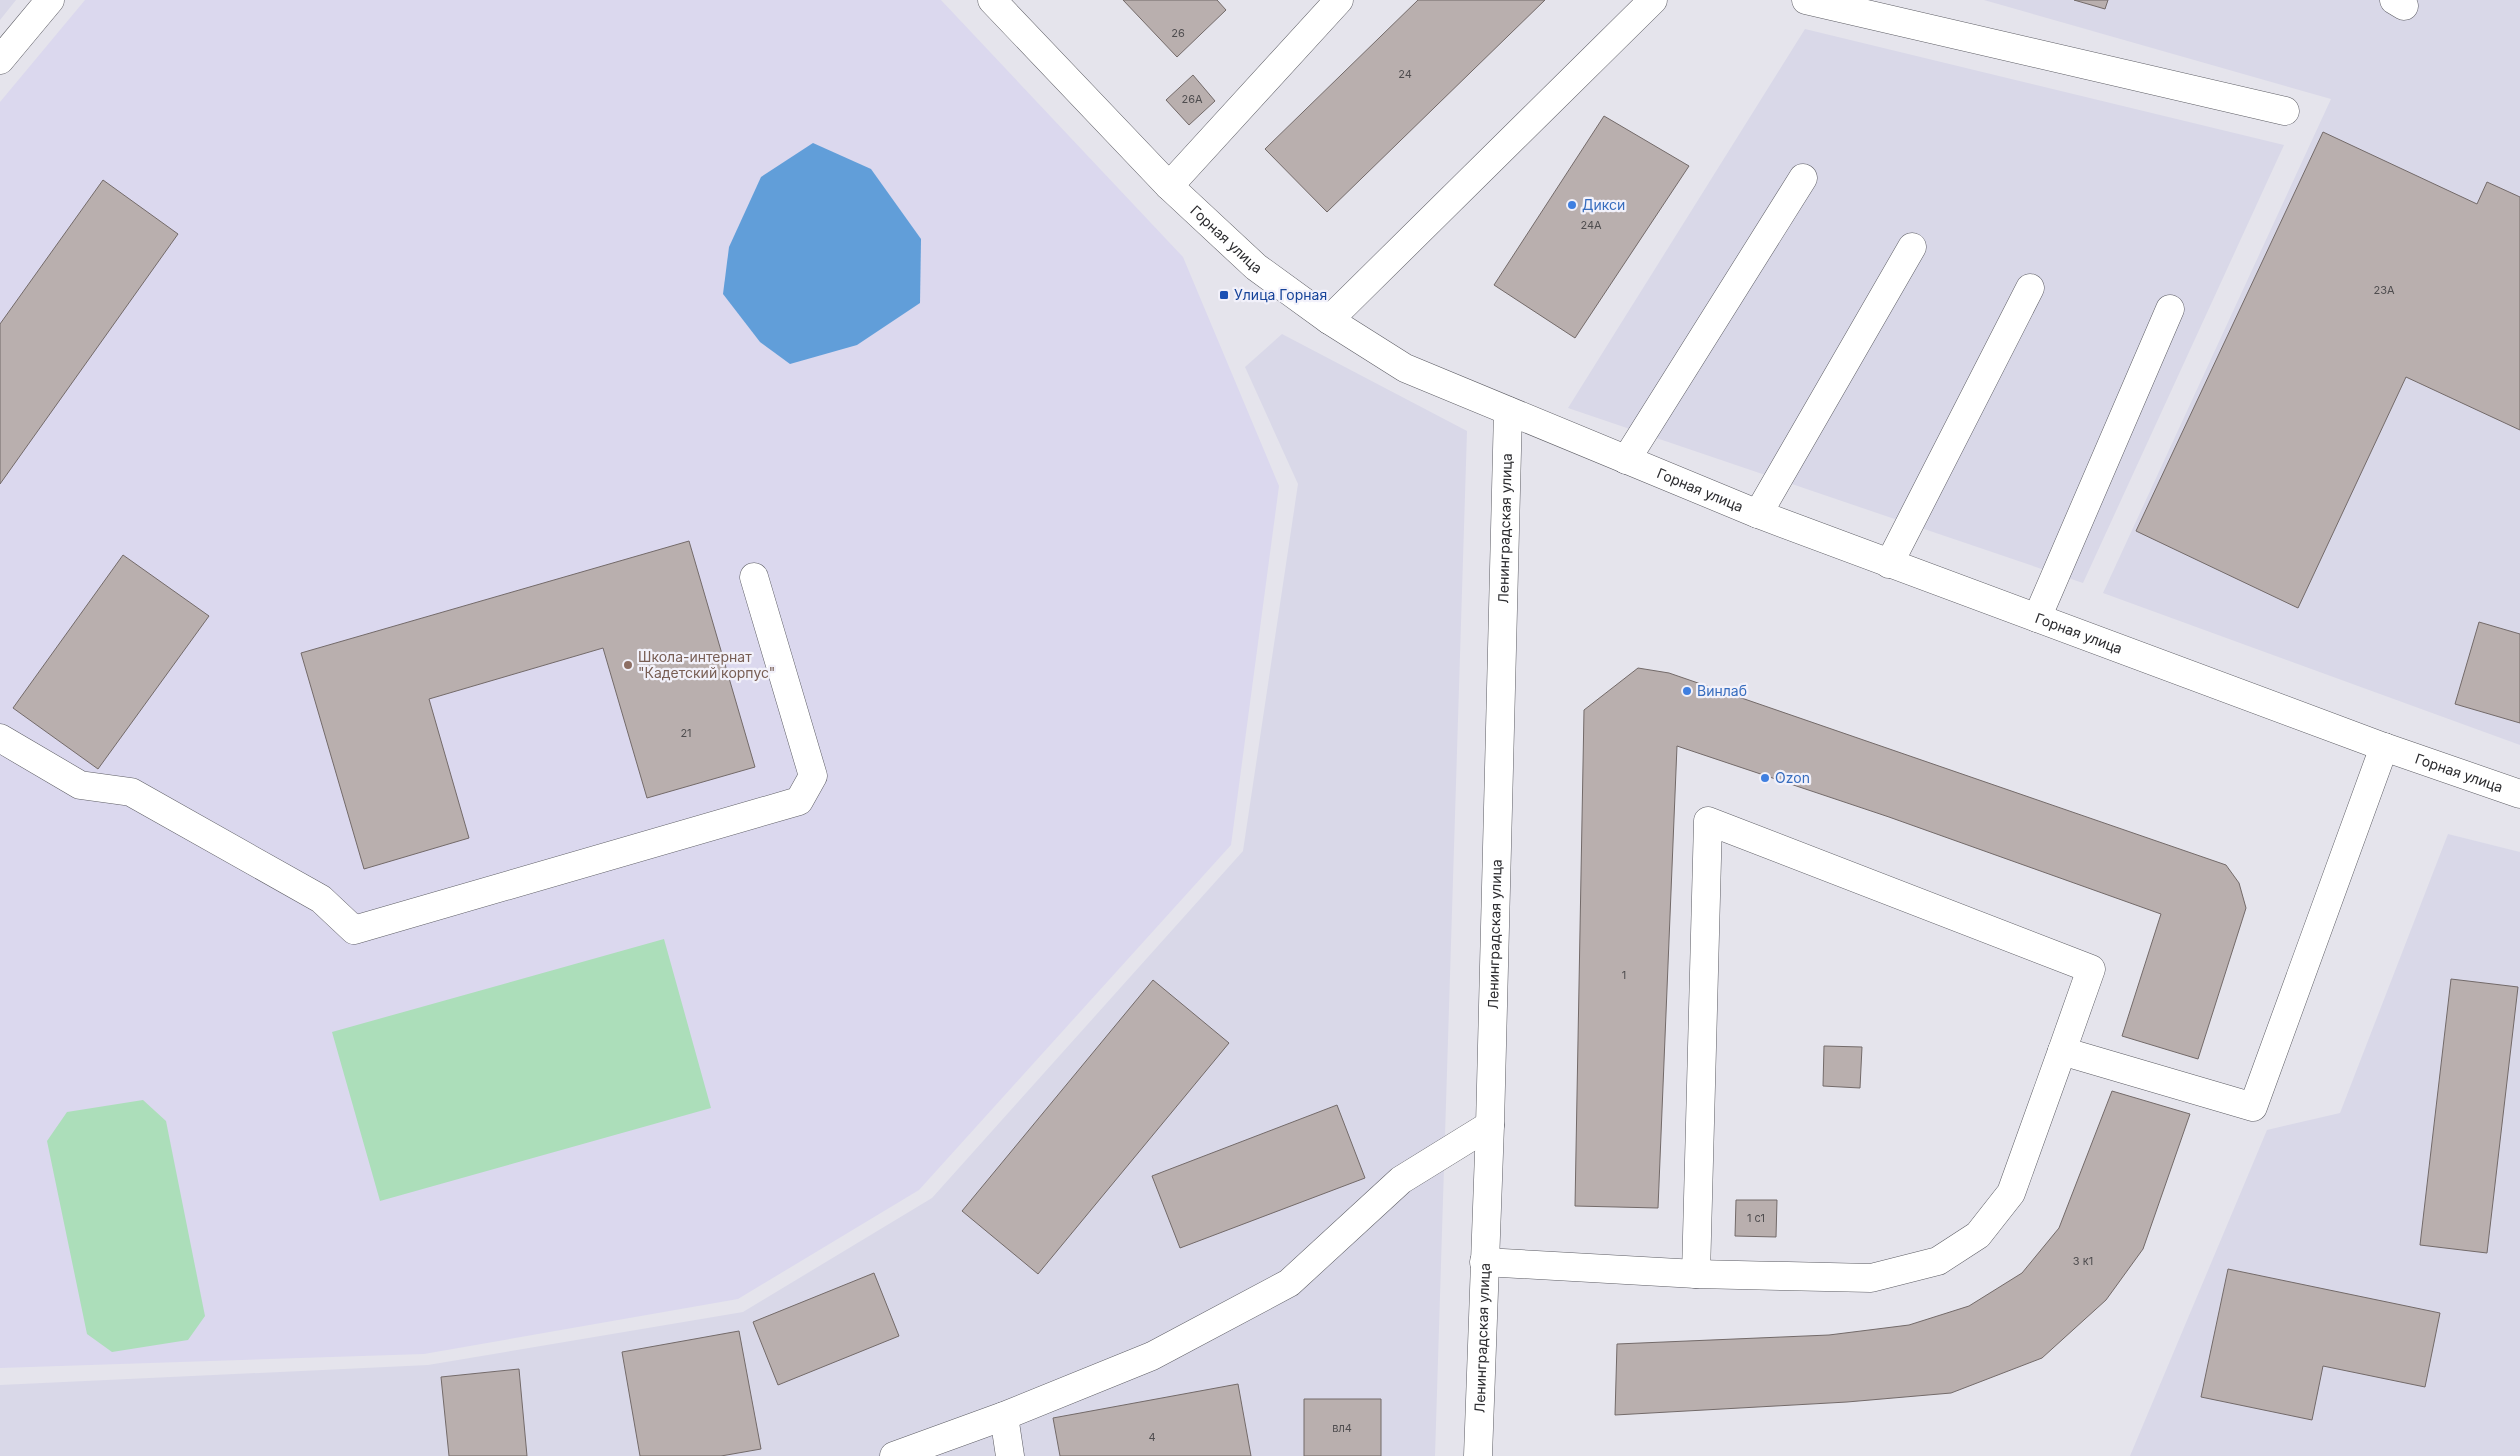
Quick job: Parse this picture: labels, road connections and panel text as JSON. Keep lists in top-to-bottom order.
{
  "streets": {
    "street": ["Горная улица", "Ленинградская улица"]
  },
  "crossings": [
    ["Горная улица", "Ленинградская улица"]
  ],
  "places": {
    "other": [
      "Дикси",
      "Школа-интернат \"Кадетский корпус\"",
      "Винлаб",
      "Ozon"
    ],
    "transit": ["Улица Горная"]
  },
  "house_numbers": [
    "26",
    "24",
    "26А",
    "24А",
    "23А",
    "21",
    "1",
    "1 с1",
    "3 к1",
    "вл4",
    "4"
  ]
}
